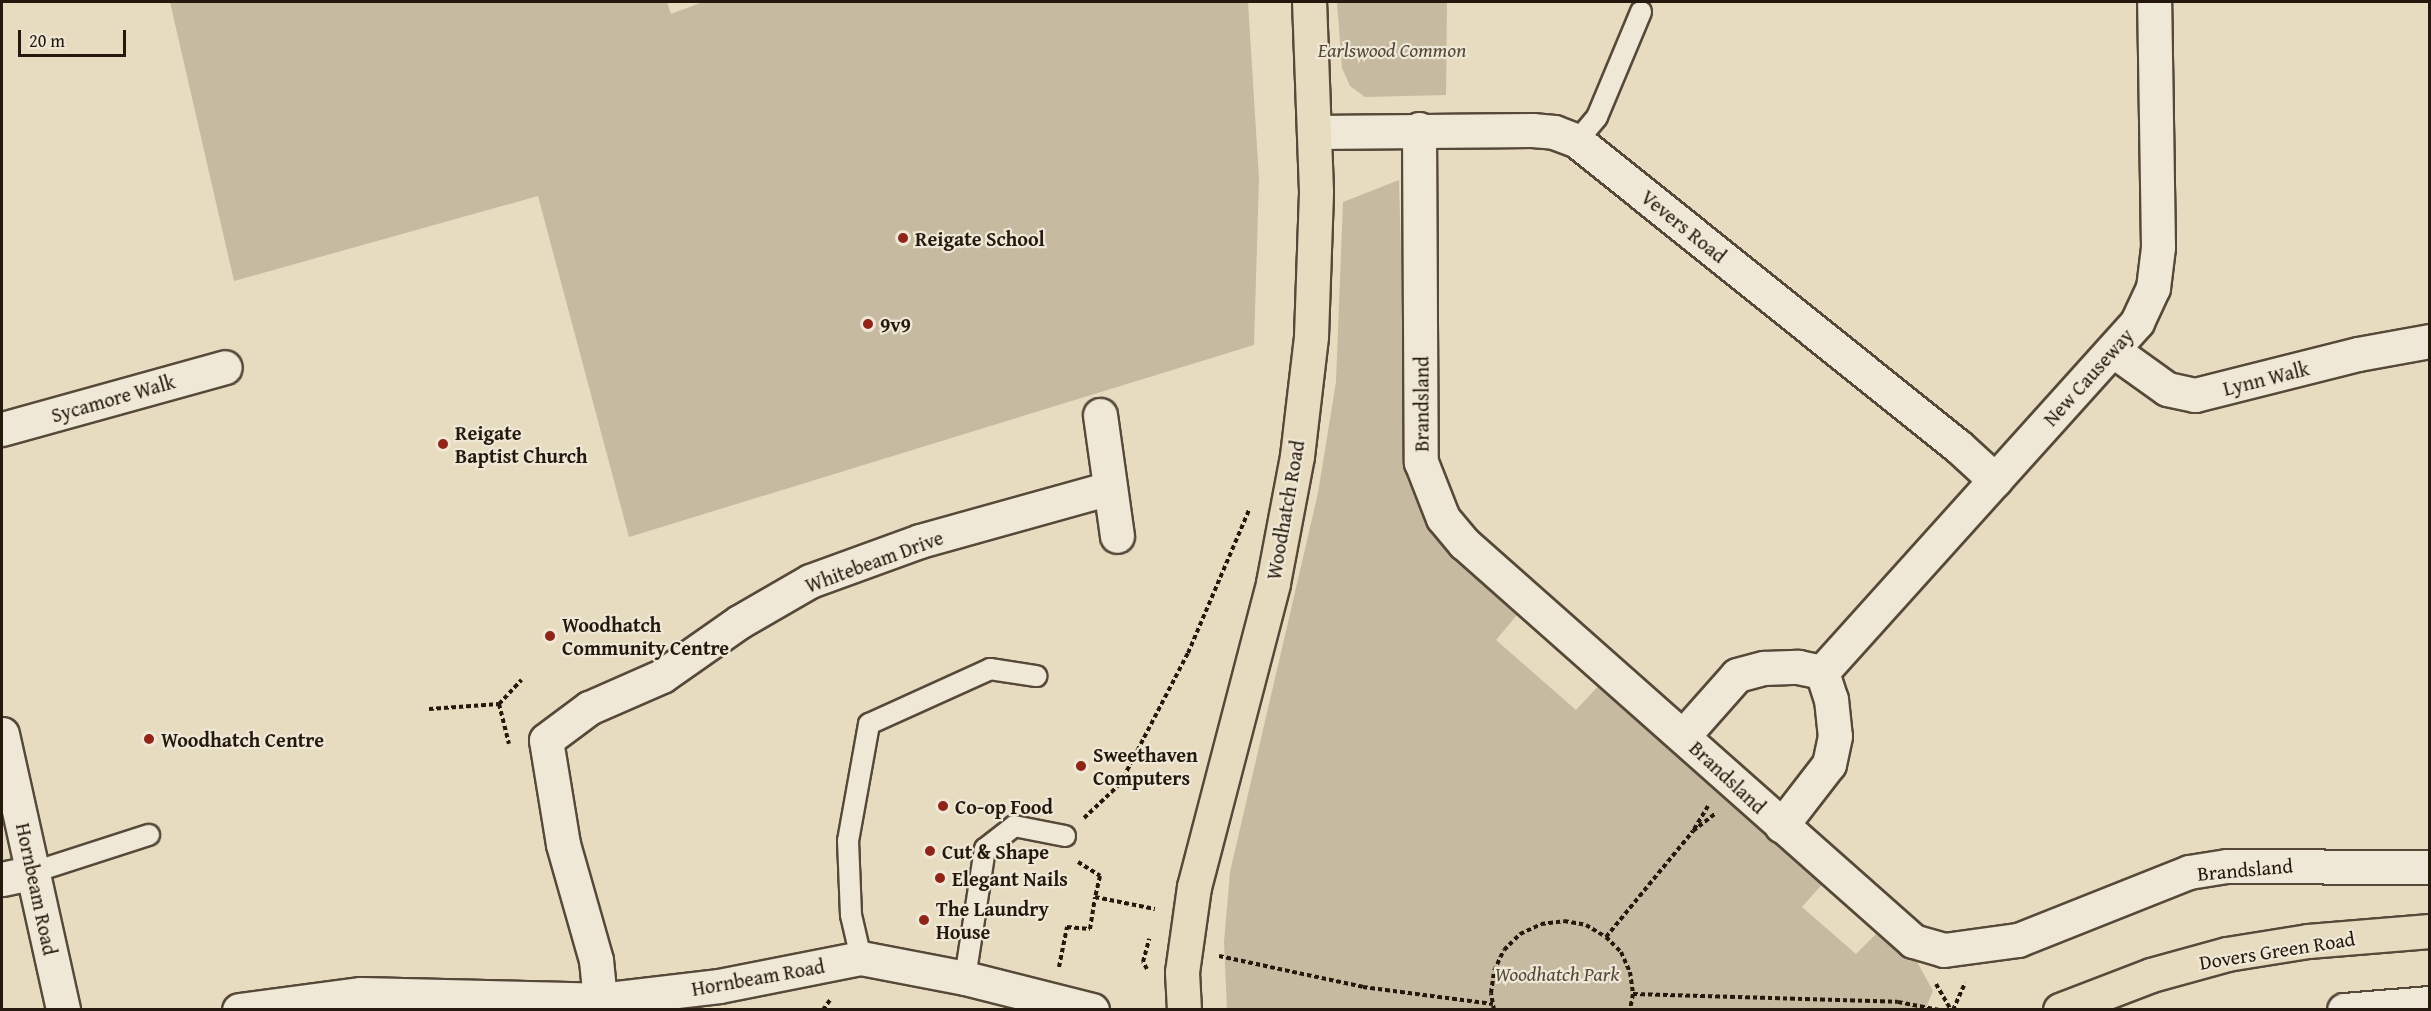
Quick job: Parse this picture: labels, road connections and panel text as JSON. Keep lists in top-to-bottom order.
{
  "streets": {
    "main road": ["Woodhatch Road", "Dovers Green Road"],
    "street": [
      "Vevers Road",
      "New Causeway",
      "Lynn Walk",
      "Sycamore Walk",
      "Brandsland",
      "Whitebeam Drive",
      "Hornbeam Road"
    ]
  },
  "crossings": [
    ["Vevers Road", "New Causeway"],
    ["Vevers Road", "Brandsland"],
    ["Vevers Road", "Woodhatch Road"],
    ["New Causeway", "Lynn Walk"],
    ["Whitebeam Drive", "Hornbeam Road"]
  ],
  "parks": ["Earlswood Common", "Woodhatch Park"],
  "places": [
    "Reigate School",
    "9v9",
    "Reigate Baptist Church",
    "Woodhatch Community Centre",
    "Woodhatch Centre",
    "Sweethaven Computers",
    "Co-op Food",
    "Cut & Shape",
    "Elegant Nails",
    "The Laundry House"
  ],
  "scale_bar": "20 m"
}
